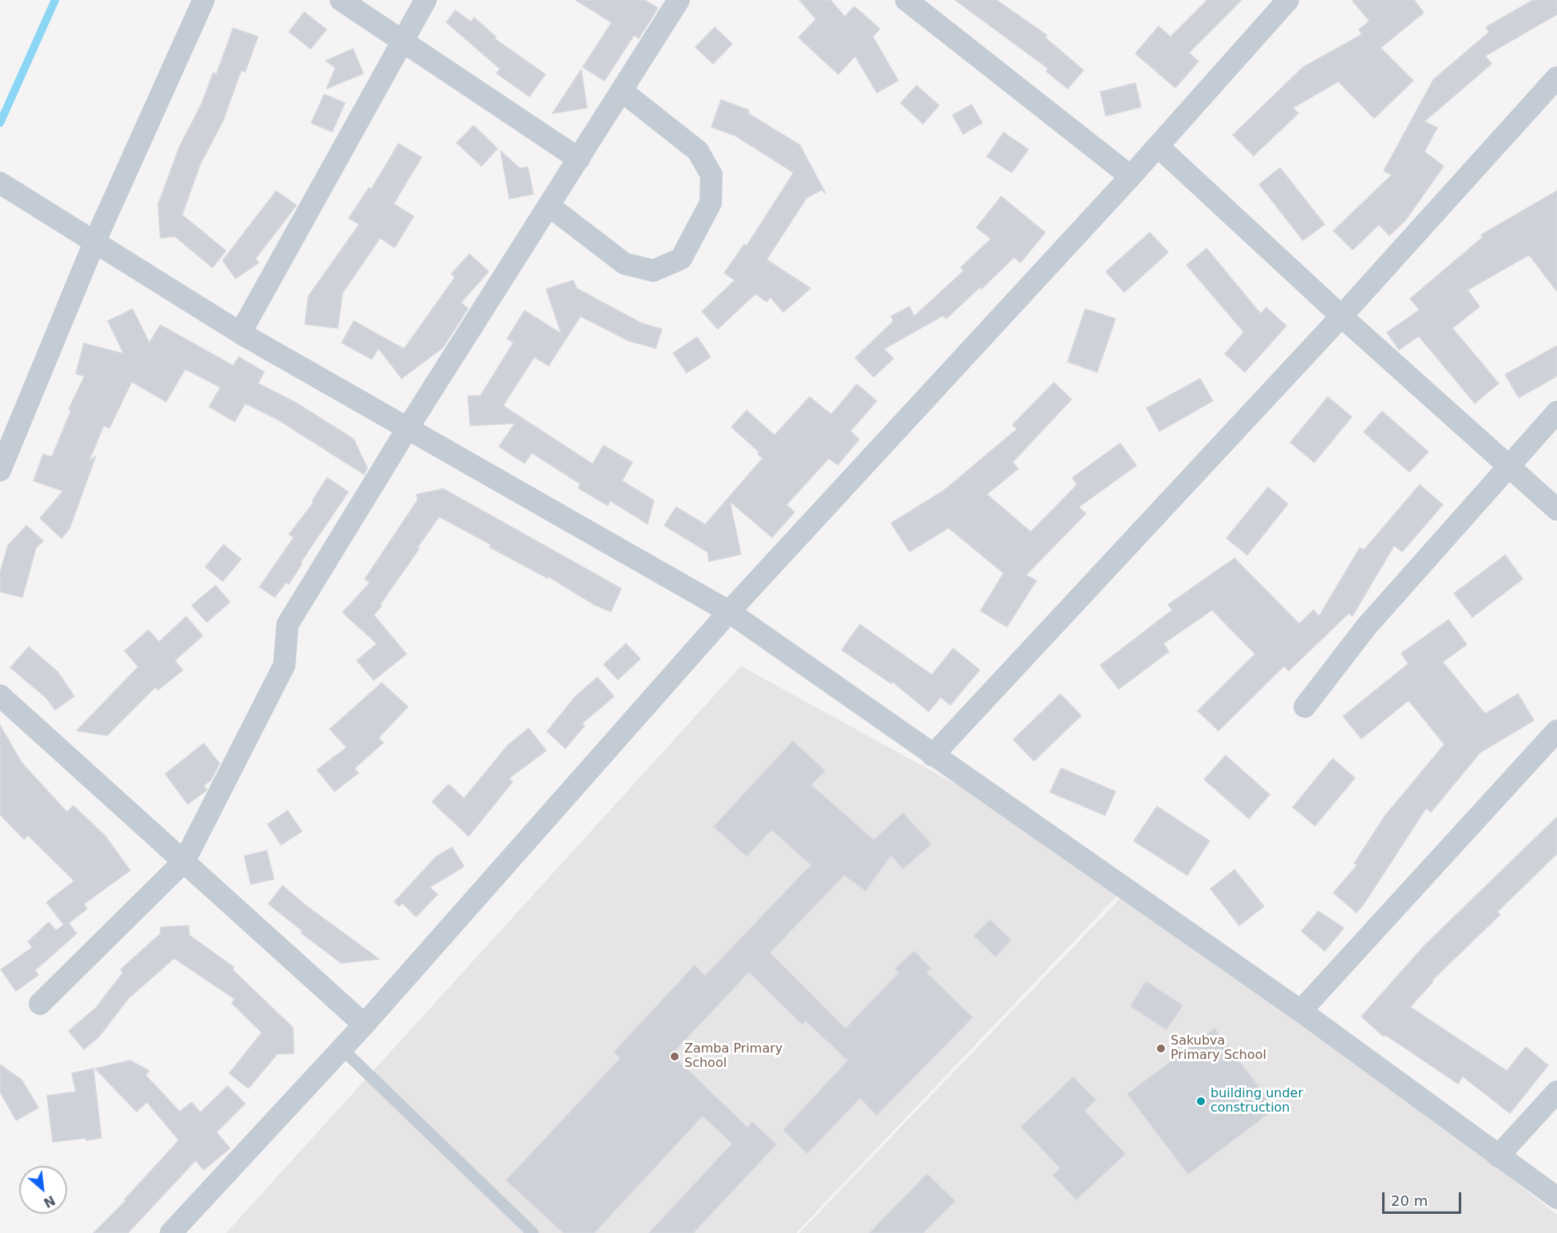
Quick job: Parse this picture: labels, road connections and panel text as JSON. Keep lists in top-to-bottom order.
{
  "places": ["Sakubva Primary School", "Zamba Primary School", "building under construction"],
  "scale_bar": "20 m",
  "north": "bottom right"
}
